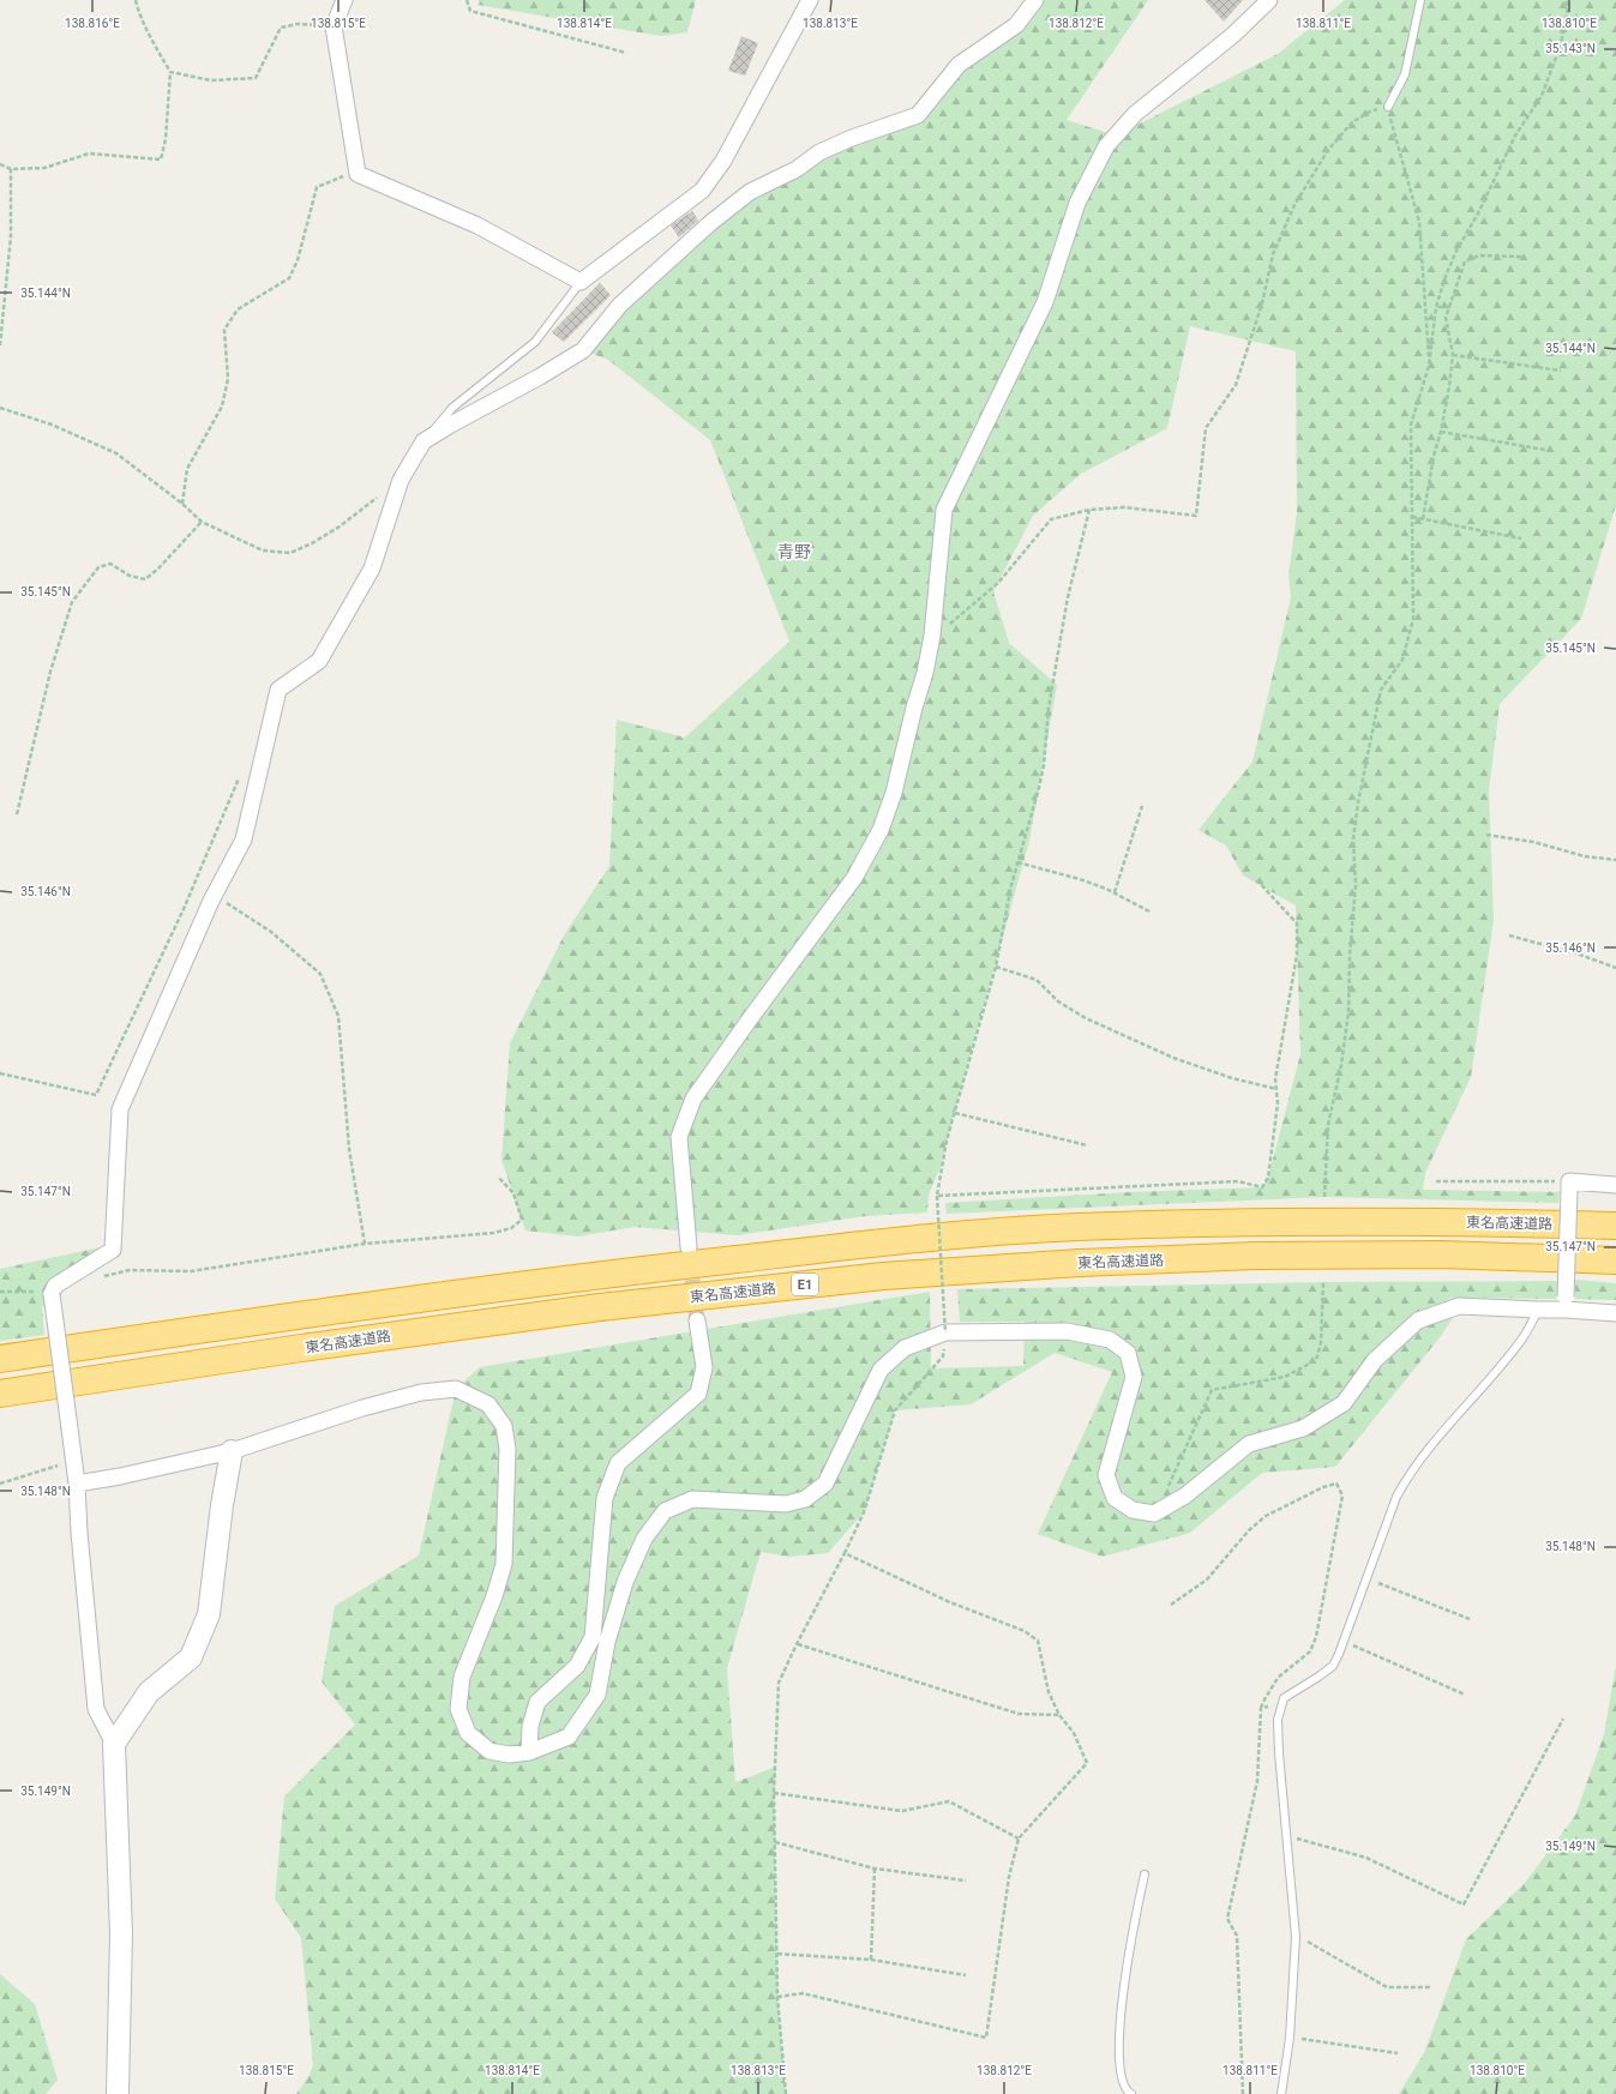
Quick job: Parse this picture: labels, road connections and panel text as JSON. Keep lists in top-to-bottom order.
{
  "streets": {
    "highway": ["東名高速道路", "E1"]
  },
  "districts": ["青野"],
  "coordinates": [
    "138.816°E",
    "138.815°E",
    "138.814°E",
    "138.813°E",
    "138.812°E",
    "138.811°E",
    "138.810°E",
    "35.143°N",
    "35.144°N",
    "35.145°N",
    "35.146°N",
    "35.147°N",
    "35.148°N",
    "35.149°N"
  ]
}
